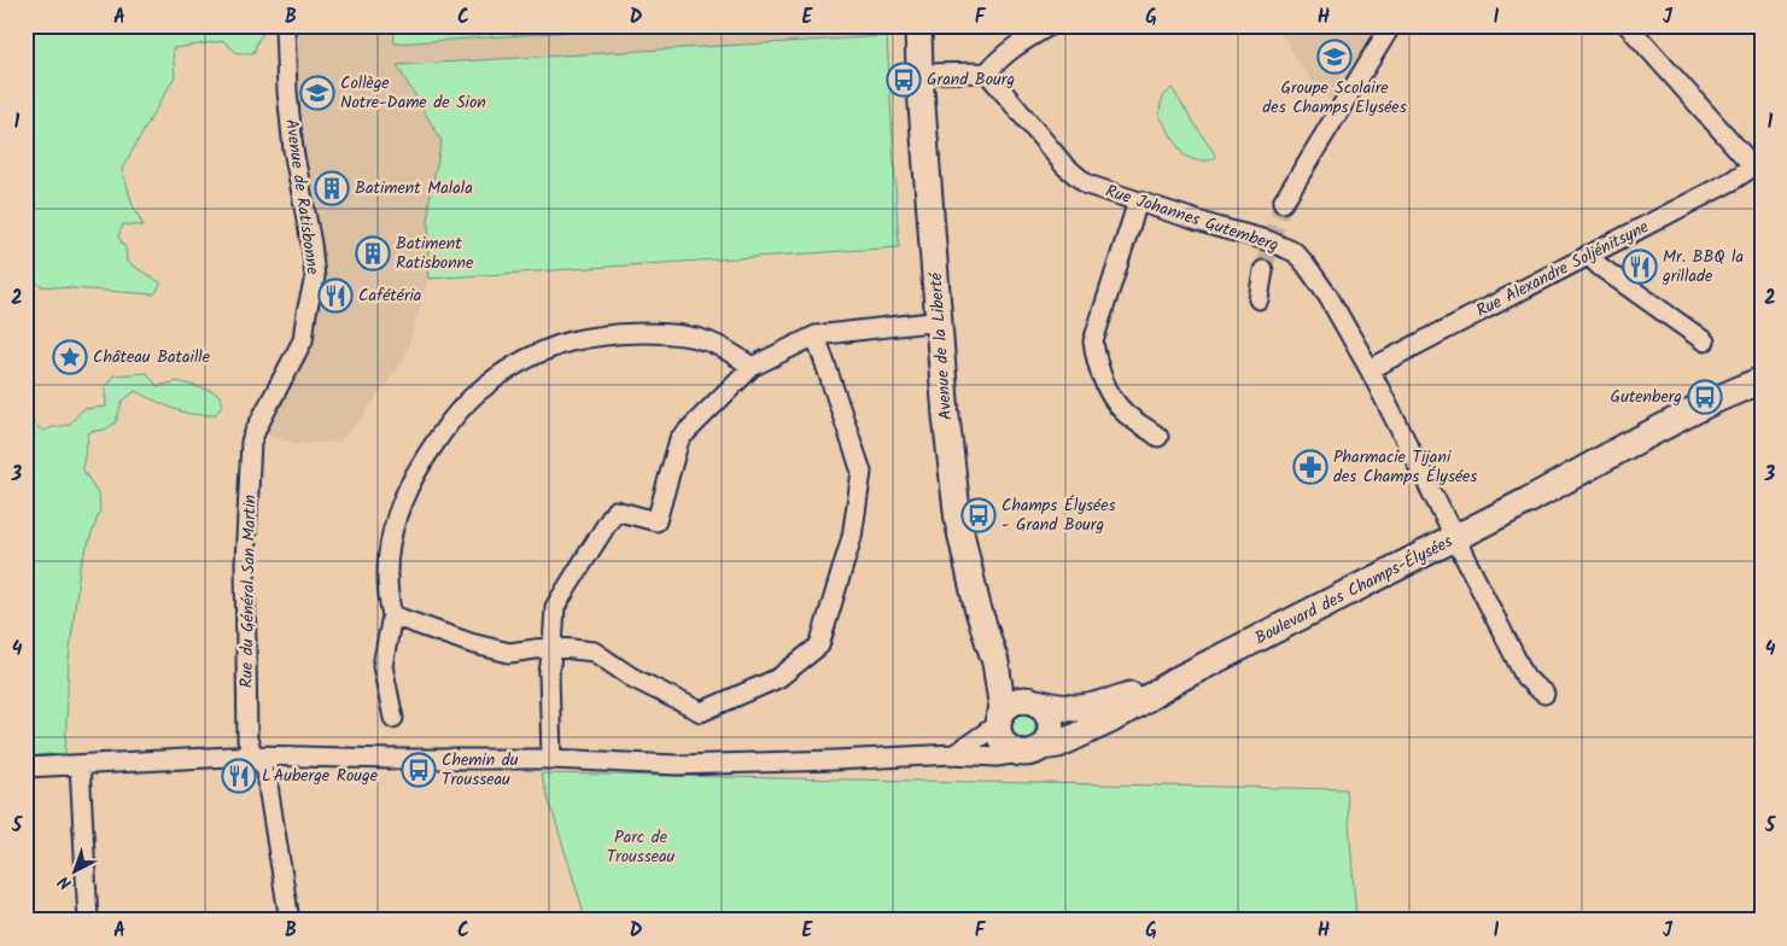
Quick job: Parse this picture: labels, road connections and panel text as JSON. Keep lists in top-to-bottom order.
{
  "streets": {
    "street": [
      "Avenue de Ratisbonne",
      "Rue Johannes Gutemberg",
      "Rue Alexandre Soljénitsyne",
      "Avenue de la Liberté",
      "Boulevard des Champs-Élysées",
      "Rue du Général San Martin"
    ]
  },
  "crossings": [
    ["Avenue de Ratisbonne", "Rue du Général San Martin"],
    ["Rue Johannes Gutemberg", "Rue Alexandre Soljénitsyne"],
    ["Rue Johannes Gutemberg", "Boulevard des Champs-Élysées"],
    ["Avenue de la Liberté", "Boulevard des Champs-Élysées"]
  ],
  "parks": ["Parc de Trousseau"],
  "places": {
    "school or university": ["Groupe Scolaire des Champs Elysées", "Collège Notre-Dame de Sion"],
    "bus stop": [
      "Grand Bourg",
      "Gutenberg",
      "Champs Élysées - Grand Bourg",
      "Chemin du Trousseau"
    ],
    "building": ["Batiment Malala", "Batiment Ratisbonne"],
    "restaurant": ["Mr. BBQ la grillade", "Cafétéria", "L'Auberge Rouge"],
    "place": ["Château Bataille"],
    "pharmacy": ["Pharmacie Tijani des Champs Élysées"]
  },
  "north": "bottom left",
  "grid": {
    "columns": [
      "A",
      "B",
      "C",
      "D",
      "E",
      "F",
      "G",
      "H",
      "I",
      "J"
    ],
    "rows": [
      "1",
      "2",
      "3",
      "4",
      "5"
    ]
  }
}
